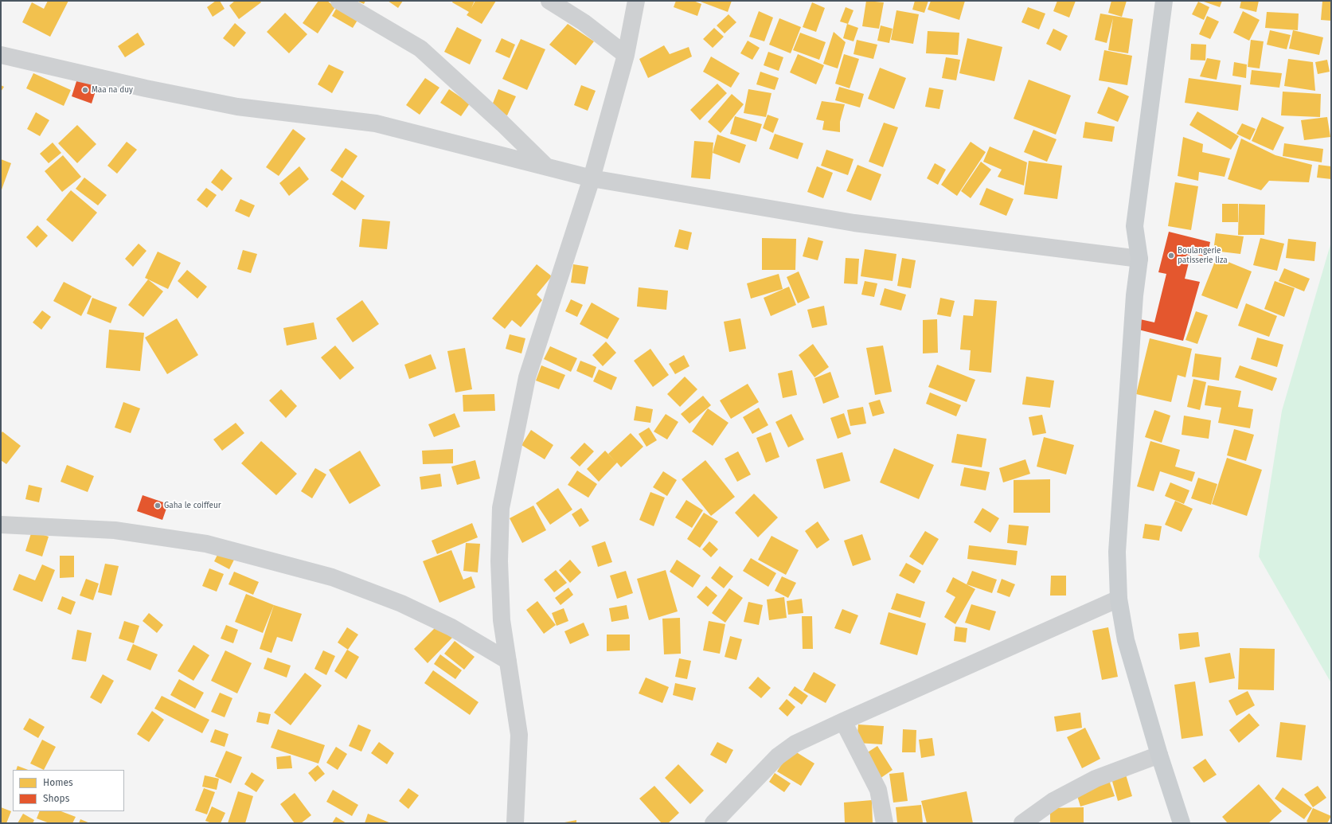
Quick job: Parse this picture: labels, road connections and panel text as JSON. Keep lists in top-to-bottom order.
{
  "places": ["Maa na duy", "Boulangerie patisserie liza", "Gaha le coiffeur"],
  "legend": ["Homes", "Shops"]
}
